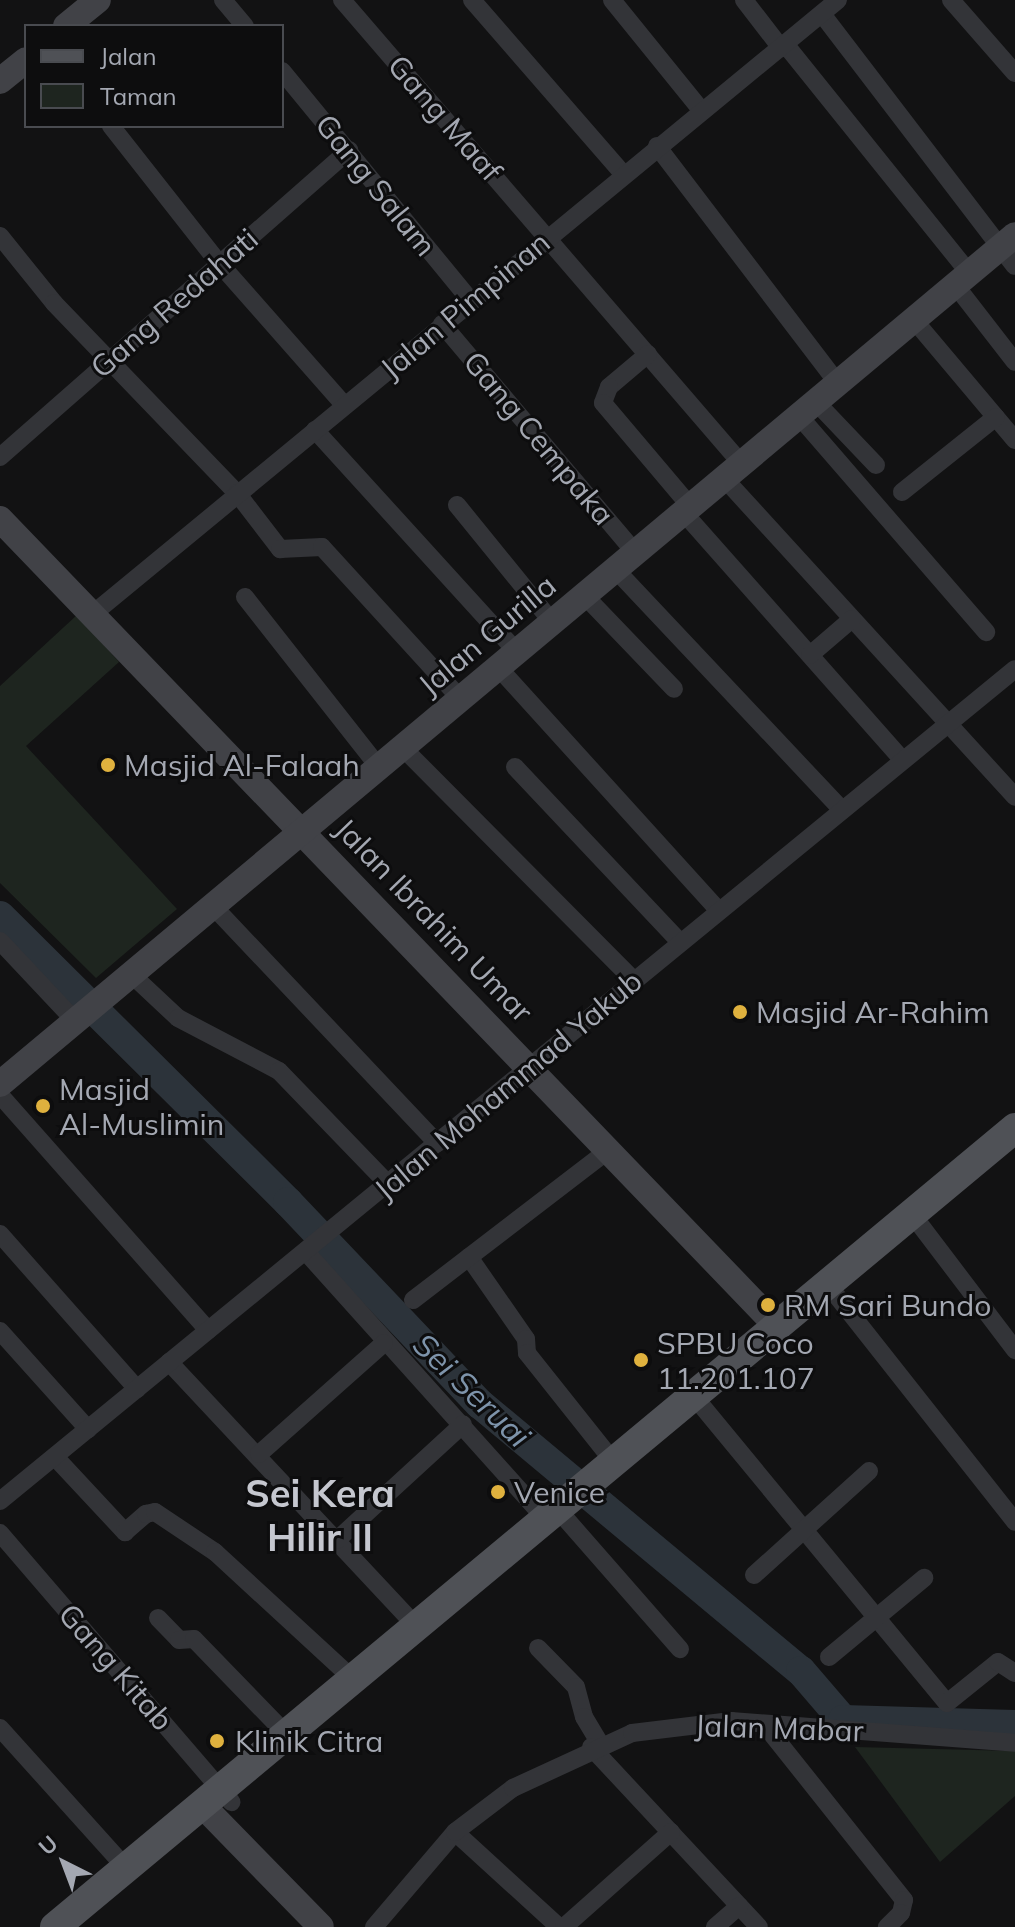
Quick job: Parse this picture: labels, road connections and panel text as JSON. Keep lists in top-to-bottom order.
{
  "streets": {
    "street": [
      "Gang Maaf",
      "Gang Salam",
      "Gang Redahati",
      "Jalan Pimpinan",
      "Gang Cempaka",
      "Jalan Gurilla",
      "Jalan Ibrahim Umar",
      "Jalan Mohammad Yakub",
      "Gang Kitab",
      "Jalan Mabar"
    ]
  },
  "crossings": [
    ["Gang Maaf", "Jalan Pimpinan"],
    ["Gang Maaf", "Jalan Gurilla"],
    ["Gang Maaf", "Jalan Mohammad Yakub"],
    ["Gang Salam", "Gang Redahati"],
    ["Gang Salam", "Jalan Pimpinan"],
    ["Jalan Pimpinan", "Gang Cempaka"],
    ["Jalan Pimpinan", "Jalan Ibrahim Umar"],
    ["Gang Cempaka", "Jalan Gurilla"],
    ["Gang Cempaka", "Jalan Mohammad Yakub"],
    ["Jalan Gurilla", "Jalan Ibrahim Umar"],
    ["Jalan Ibrahim Umar", "Jalan Mohammad Yakub"]
  ],
  "districts": ["Sei Kera Hilir II"],
  "water": ["Sei Seruai"],
  "places": [
    "Masjid Al-Falaah",
    "Masjid Ar-Rahim",
    "Masjid Al-Muslimin",
    "RM Sari Bundo",
    "SPBU Coco 11.201.107",
    "Venice",
    "Klinik Citra"
  ],
  "legend": ["Jalan", "Taman"],
  "north": "top left"
}
